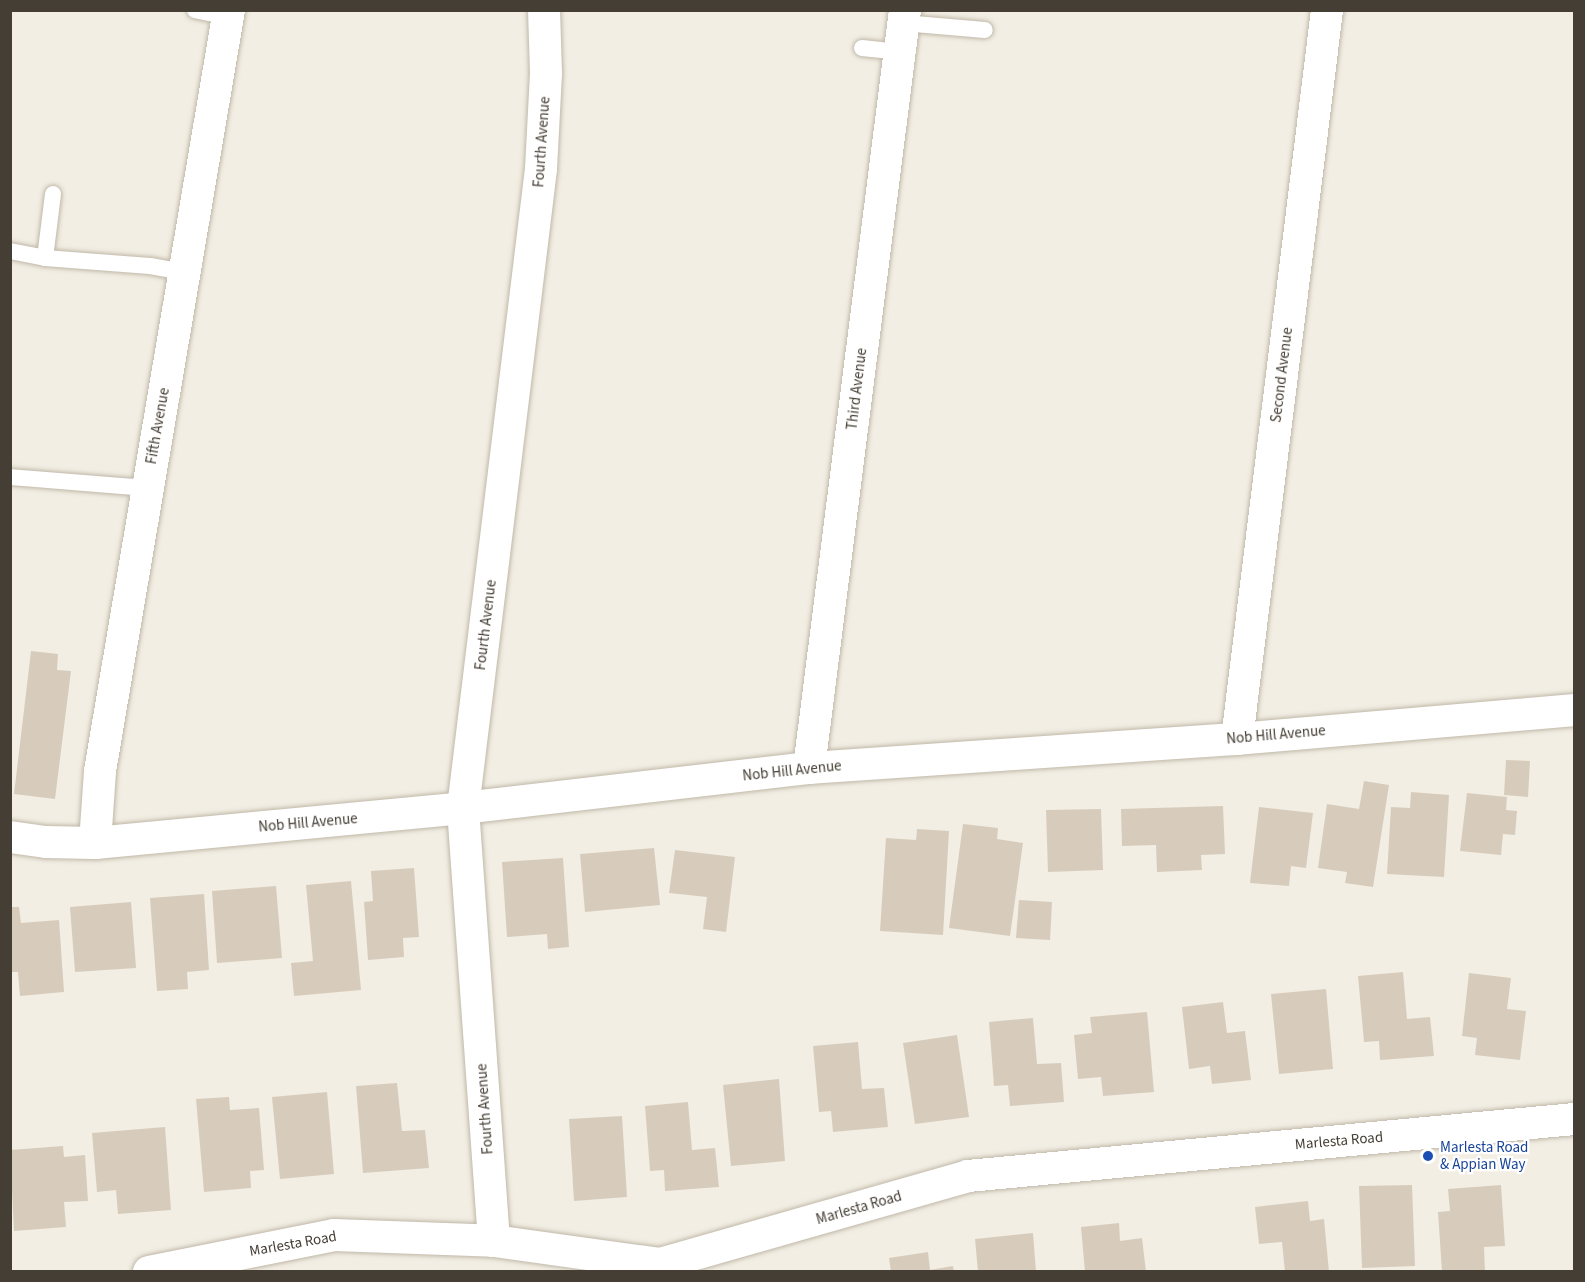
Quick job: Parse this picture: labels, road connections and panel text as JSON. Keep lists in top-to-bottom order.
{
  "streets": {
    "street": [
      "Fourth Avenue",
      "Second Avenue",
      "Third Avenue",
      "Fifth Avenue",
      "Nob Hill Avenue",
      "Marlesta Road"
    ]
  },
  "crossings": [
    ["Fourth Avenue", "Nob Hill Avenue"],
    ["Fourth Avenue", "Marlesta Road"],
    ["Second Avenue", "Nob Hill Avenue"],
    ["Third Avenue", "Nob Hill Avenue"],
    ["Fifth Avenue", "Nob Hill Avenue"]
  ],
  "places": ["Marlesta Road & Appian Way"]
}
